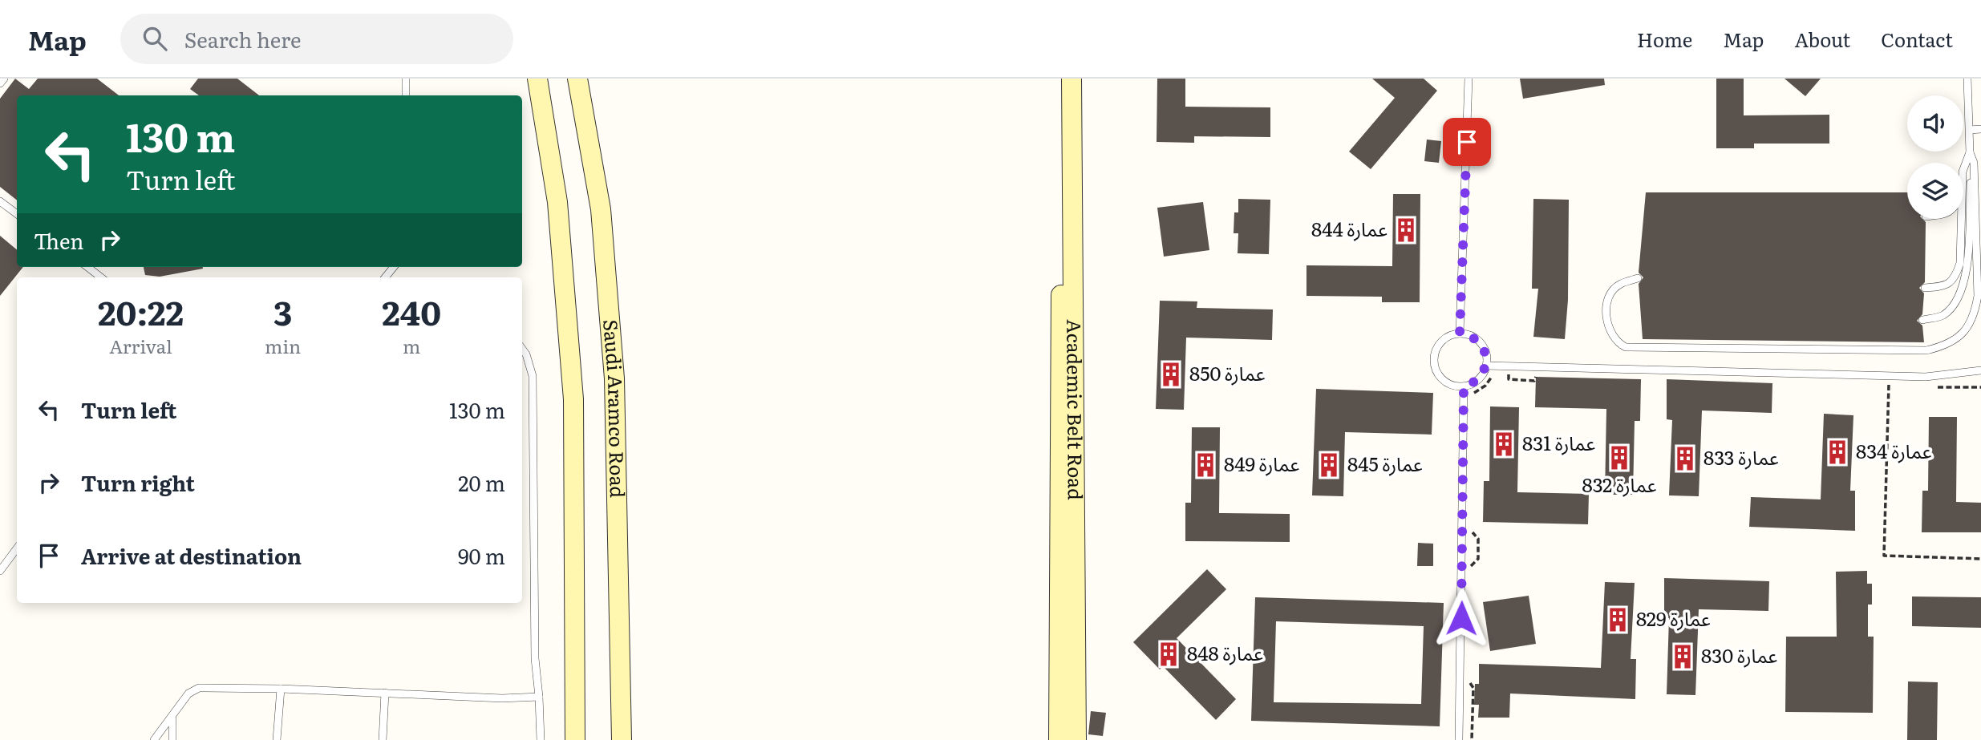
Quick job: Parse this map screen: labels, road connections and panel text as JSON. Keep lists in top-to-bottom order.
{
  "streets": {
    "main road": ["Saudi Aramco Road", "Academic Belt Road"]
  },
  "places": {
    "building": [
      "عمارة 844",
      "عمارة 850",
      "عمارة 831",
      "عمارة 834",
      "عمارة 832",
      "عمارة 833",
      "عمارة 849",
      "عمارة 845",
      "عمارة 829",
      "عمارة 848",
      "عمارة 830"
    ]
  },
  "page": {
    "header": "Map",
    "search": "Search here",
    "nav": [
      "Home",
      "Map",
      "About",
      "Contact"
    ],
    "turn": ["130 m", "Turn left"],
    "then": "Then",
    "eta": [
      "20:22",
      "Arrival",
      "3",
      "min",
      "240",
      "m"
    ],
    "list": [
      {
        "name": "Turn left",
        "value": "130 m"
      },
      {
        "name": "Turn right",
        "value": "20 m"
      },
      {
        "name": "Arrive at destination",
        "value": "90 m"
      }
    ]
  }
}
